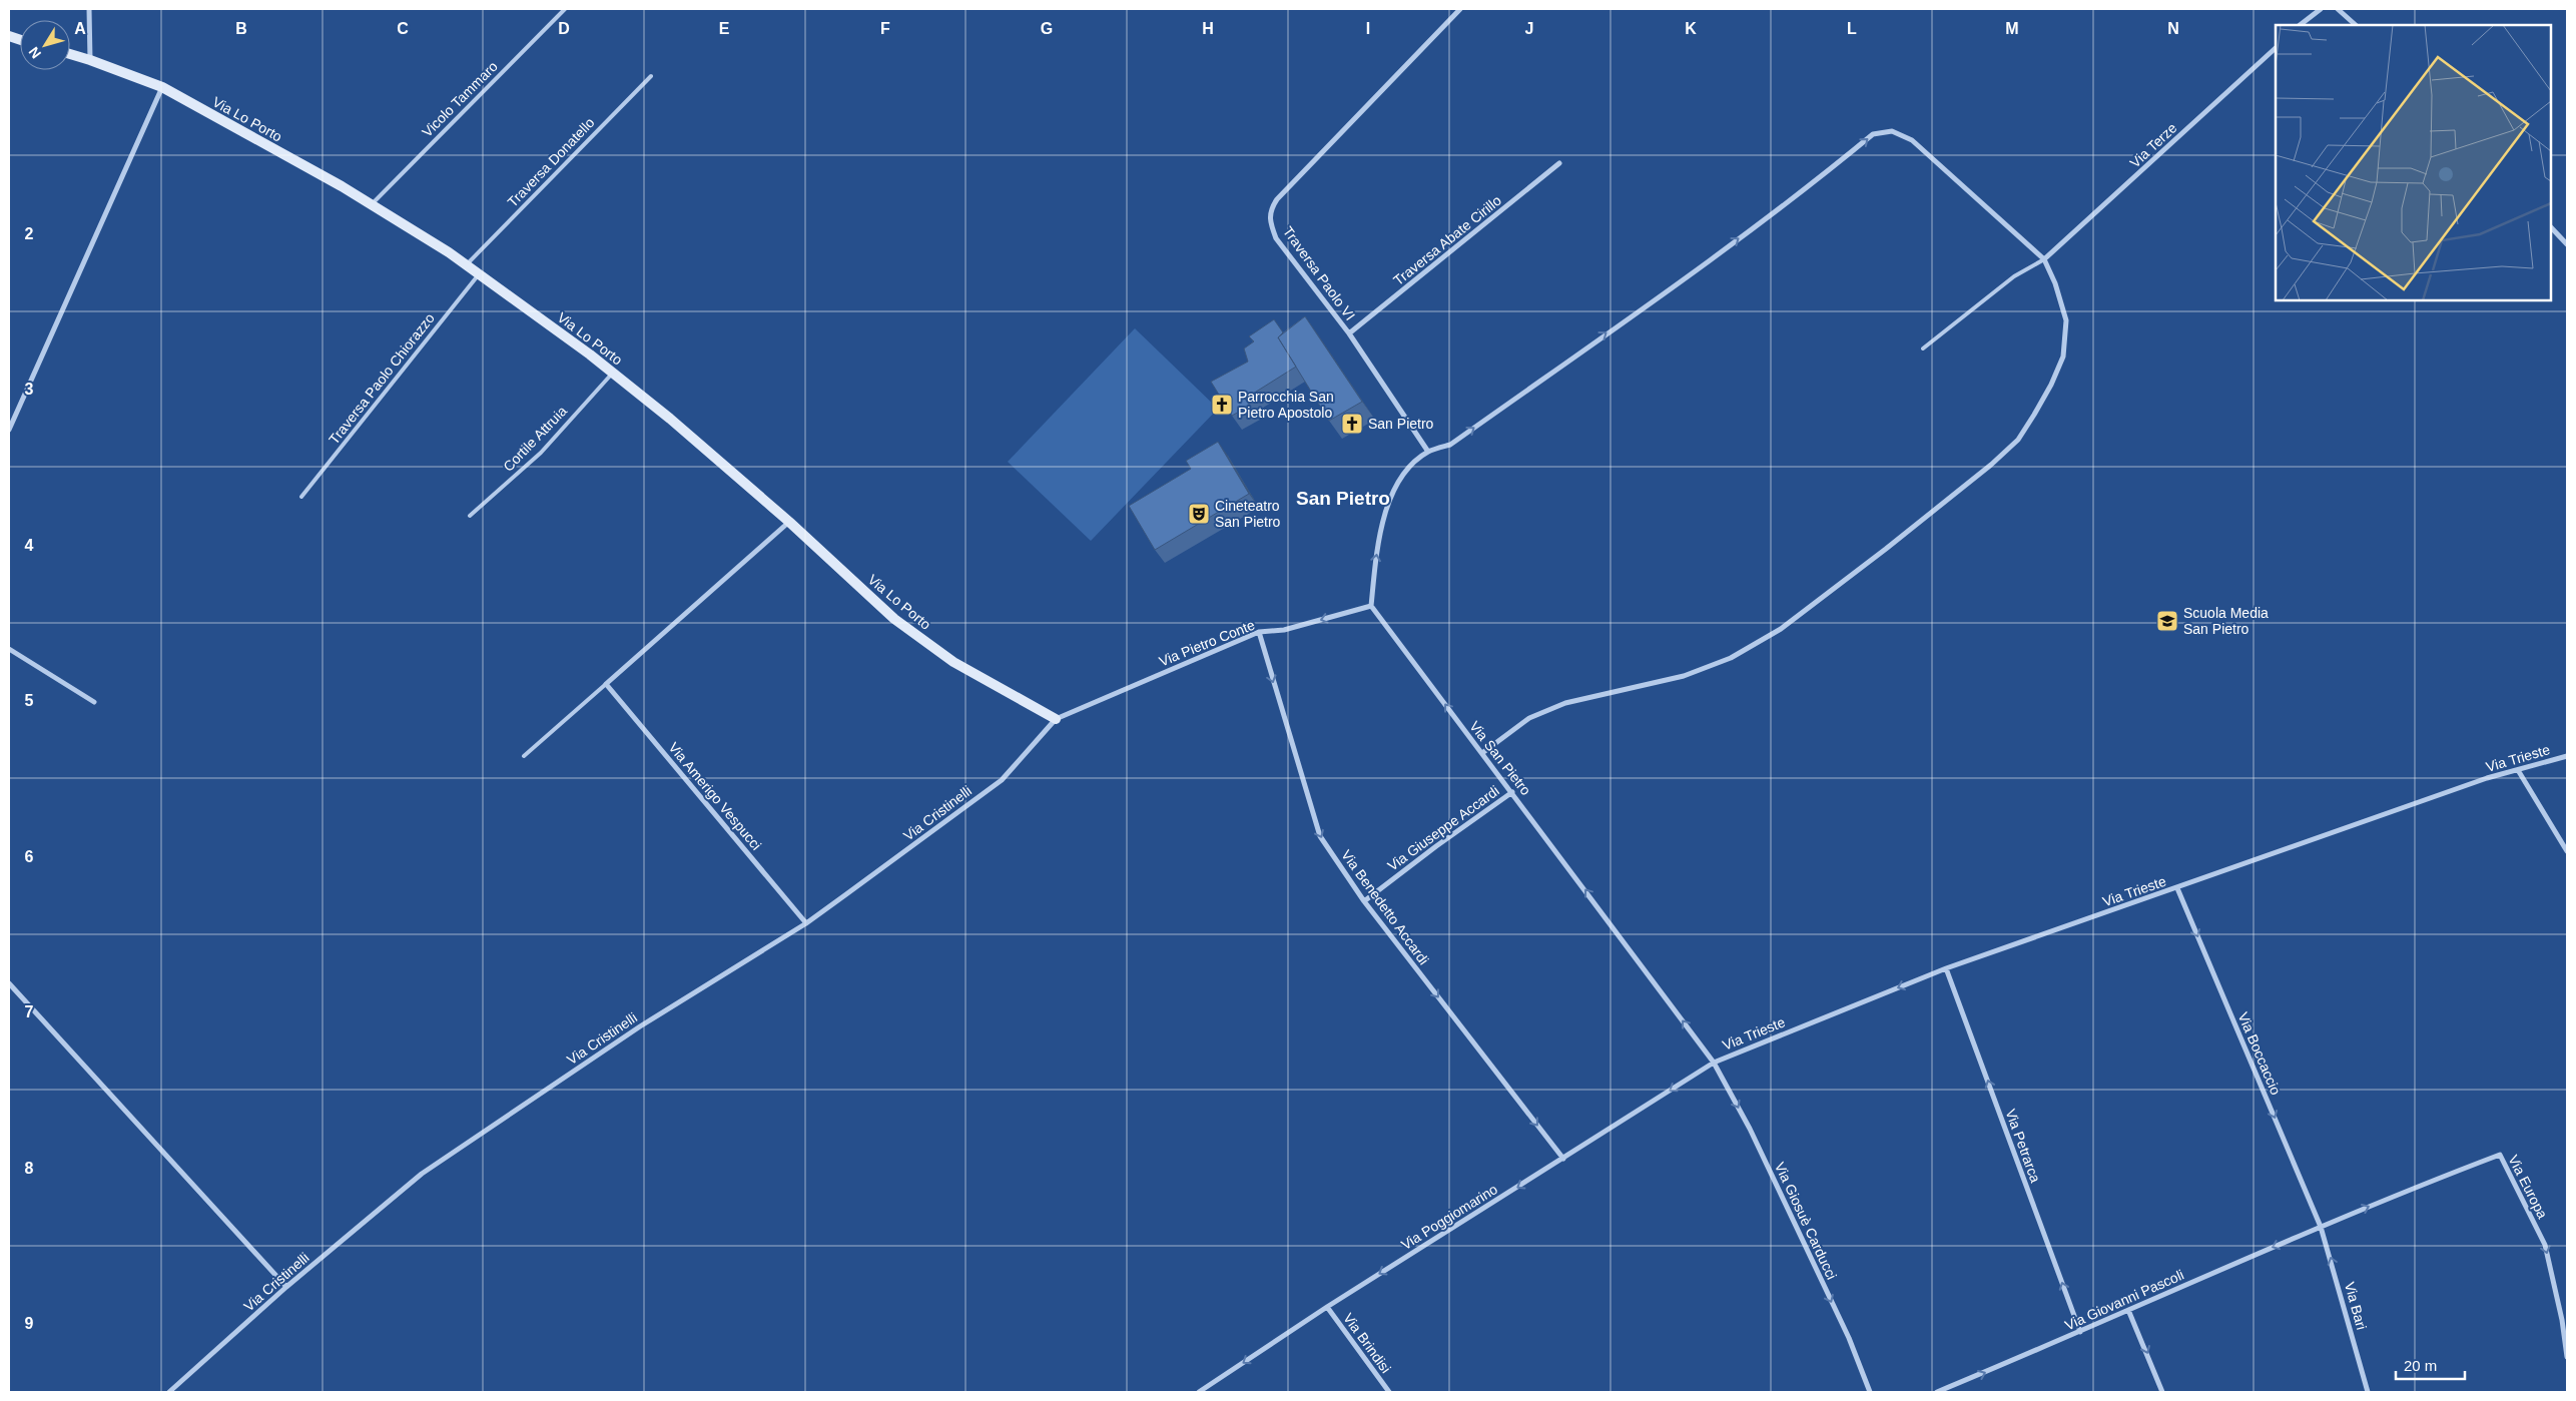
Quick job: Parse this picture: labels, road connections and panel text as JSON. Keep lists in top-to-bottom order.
{
  "streets": {
    "street": [
      "Via Lo Porto",
      "Via Terze",
      "Traversa Abate Cirillo",
      "Traversa Paolo VI",
      "Via Pietro Conte",
      "Via San Pietro",
      "Via Trieste",
      "Via Amerigo Vespucci",
      "Via Cristinelli",
      "Via Giuseppe Accardi",
      "Via Benedetto Accardi",
      "Via Boccaccio",
      "Via Petrarca",
      "Via Europa",
      "Via Poggiomarino",
      "Via Giosuè Carducci",
      "Via Giovanni Pascoli",
      "Via Bari",
      "Via Brindisi"
    ],
    "lane": [
      "Vicolo Tammaro",
      "Traversa Donatello",
      "Traversa Paolo Chiorazzo",
      "Cortile Attruia"
    ]
  },
  "crossings": [
    ["Vicolo Tammaro", "Via Lo Porto"],
    ["Via Lo Porto", "Traversa Donatello"],
    ["Via Lo Porto", "Traversa Paolo Chiorazzo"],
    ["Via Lo Porto", "Cortile Attruia"],
    ["Via Lo Porto", "Via Pietro Conte"],
    ["Via Lo Porto", "Via Cristinelli"],
    ["Traversa Abate Cirillo", "Traversa Paolo VI"],
    ["Via Pietro Conte", "Via San Pietro"],
    ["Via Pietro Conte", "Via Cristinelli"],
    ["Via Pietro Conte", "Via Benedetto Accardi"],
    ["Via San Pietro", "Via Trieste"],
    ["Via San Pietro", "Via Giuseppe Accardi"],
    ["Via San Pietro", "Via Poggiomarino"],
    ["Via San Pietro", "Via Giosuè Carducci"],
    ["Via Trieste", "Via Boccaccio"],
    ["Via Trieste", "Via Petrarca"],
    ["Via Trieste", "Via Poggiomarino"],
    ["Via Trieste", "Via Giosuè Carducci"],
    ["Via Amerigo Vespucci", "Via Cristinelli"],
    ["Via Giuseppe Accardi", "Via Benedetto Accardi"],
    ["Via Benedetto Accardi", "Via Poggiomarino"],
    ["Via Boccaccio", "Via Europa"],
    ["Via Boccaccio", "Via Giovanni Pascoli"],
    ["Via Boccaccio", "Via Bari"],
    ["Via Petrarca", "Via Giovanni Pascoli"],
    ["Via Europa", "Via Giovanni Pascoli"],
    ["Via Europa", "Via Bari"],
    ["Via Poggiomarino", "Via Giosuè Carducci"],
    ["Via Poggiomarino", "Via Brindisi"],
    ["Via Giovanni Pascoli", "Via Bari"]
  ],
  "one_way": [
    "Via San Pietro",
    "Via Benedetto Accardi",
    "Via Boccaccio",
    "Via Petrarca",
    "Via Poggiomarino",
    "Via Giosuè Carducci",
    "Via Bari"
  ],
  "districts": ["San Pietro"],
  "places": {
    "church": ["Parrocchia San Pietro Apostolo", "San Pietro"],
    "theatre": ["Cineteatro San Pietro"],
    "school or university": ["Scuola Media San Pietro"]
  },
  "scale_bar": "20 m",
  "north": "bottom left",
  "grid": {
    "columns": [
      "A",
      "B",
      "C",
      "D",
      "E",
      "F",
      "G",
      "H",
      "I",
      "J",
      "K",
      "L",
      "M",
      "N"
    ],
    "rows": [
      "2",
      "3",
      "4",
      "5",
      "6",
      "7",
      "8",
      "9"
    ]
  }
}
